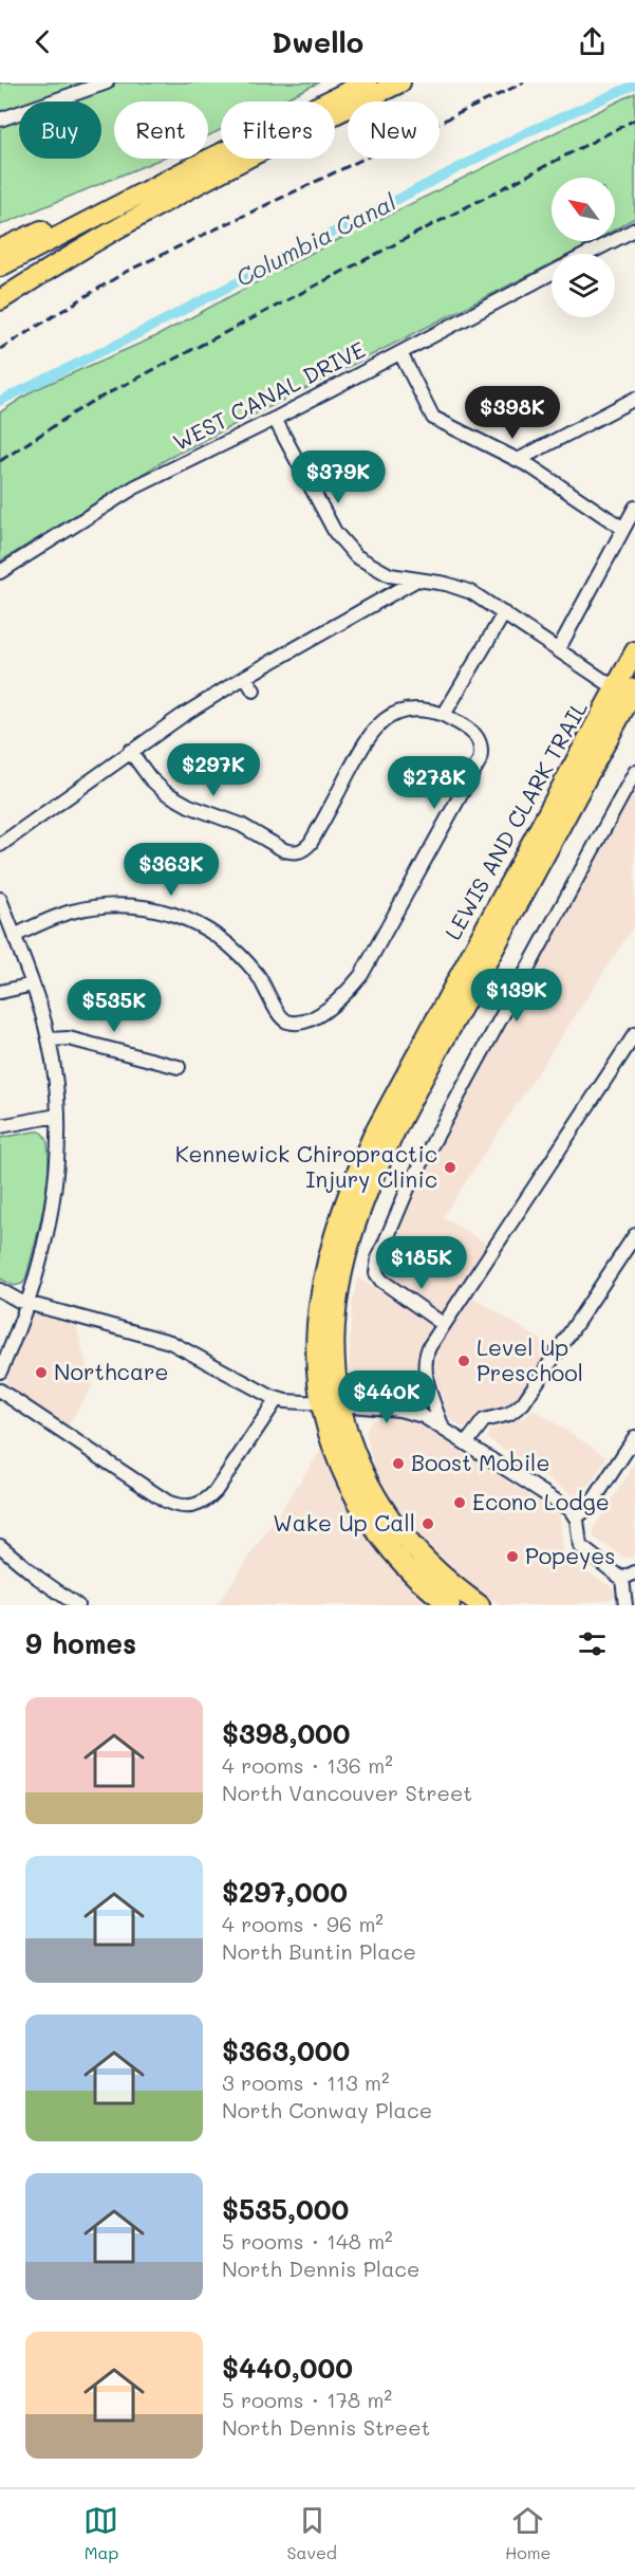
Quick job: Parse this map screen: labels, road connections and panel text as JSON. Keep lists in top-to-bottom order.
{
  "streets": {
    "highway": ["LEWIS AND CLARK TRAIL"],
    "street": ["WEST CANAL DRIVE"]
  },
  "water": ["Columbia Canal"],
  "places": [
    "Kennewick Chiropractic Injury Clinic",
    "Level Up Preschool",
    "Northcare",
    "Boost Mobile",
    "Econo Lodge",
    "Wake Up Call",
    "Popeyes"
  ],
  "north": "top left",
  "page": {
    "header": "Dwello",
    "chip": [
      "Buy",
      "Rent",
      "Filters",
      "New"
    ],
    "price": [
      "$398K",
      "$379K",
      "$297K",
      "$278K",
      "$363K",
      "$139K",
      "$535K",
      "$185K",
      "$440K"
    ],
    "heading": "9 homes",
    "list": [
      {
        "name": "$398,000",
        "note": "4 rooms · 136 m² · North Vancouver Street"
      },
      {
        "name": "$297,000",
        "note": "4 rooms · 96 m² · North Buntin Place"
      },
      {
        "name": "$363,000",
        "note": "3 rooms · 113 m² · North Conway Place"
      },
      {
        "name": "$535,000",
        "note": "5 rooms · 148 m² · North Dennis Place"
      },
      {
        "name": "$440,000",
        "note": "5 rooms · 178 m² · North Dennis Street"
      }
    ],
    "tabs": ["Map", "Saved", "Home"]
  }
}
